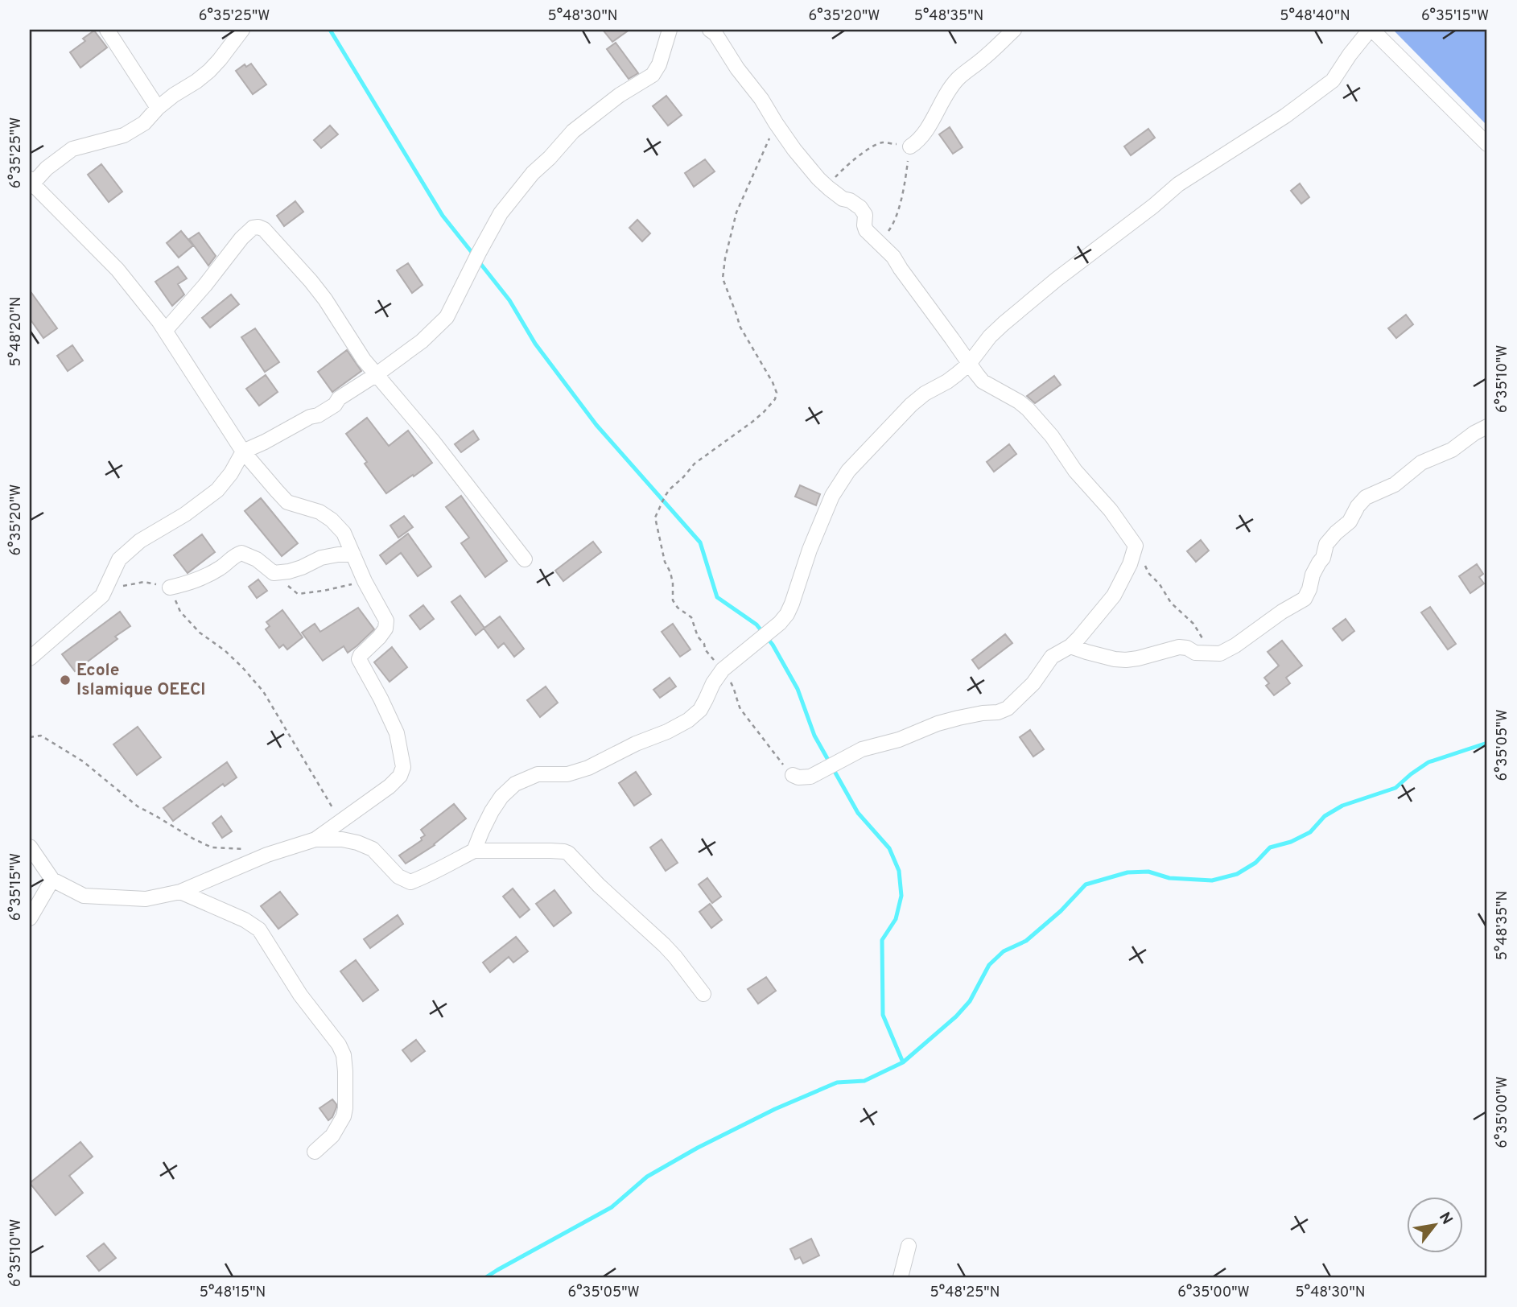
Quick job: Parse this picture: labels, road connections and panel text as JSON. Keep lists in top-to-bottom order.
{
  "places": ["Ecole Islamique OEECI"],
  "north": "top right",
  "coordinates": [
    "6°35'25\"W",
    "5°48'30\"N",
    "6°35'20\"W",
    "5°48'35\"N",
    "5°48'40\"N",
    "6°35'15\"W",
    "5°48'20\"N",
    "6°35'10\"W",
    "6°35'05\"W",
    "6°35'00\"W",
    "5°48'15\"N",
    "5°48'25\"N"
  ]
}
